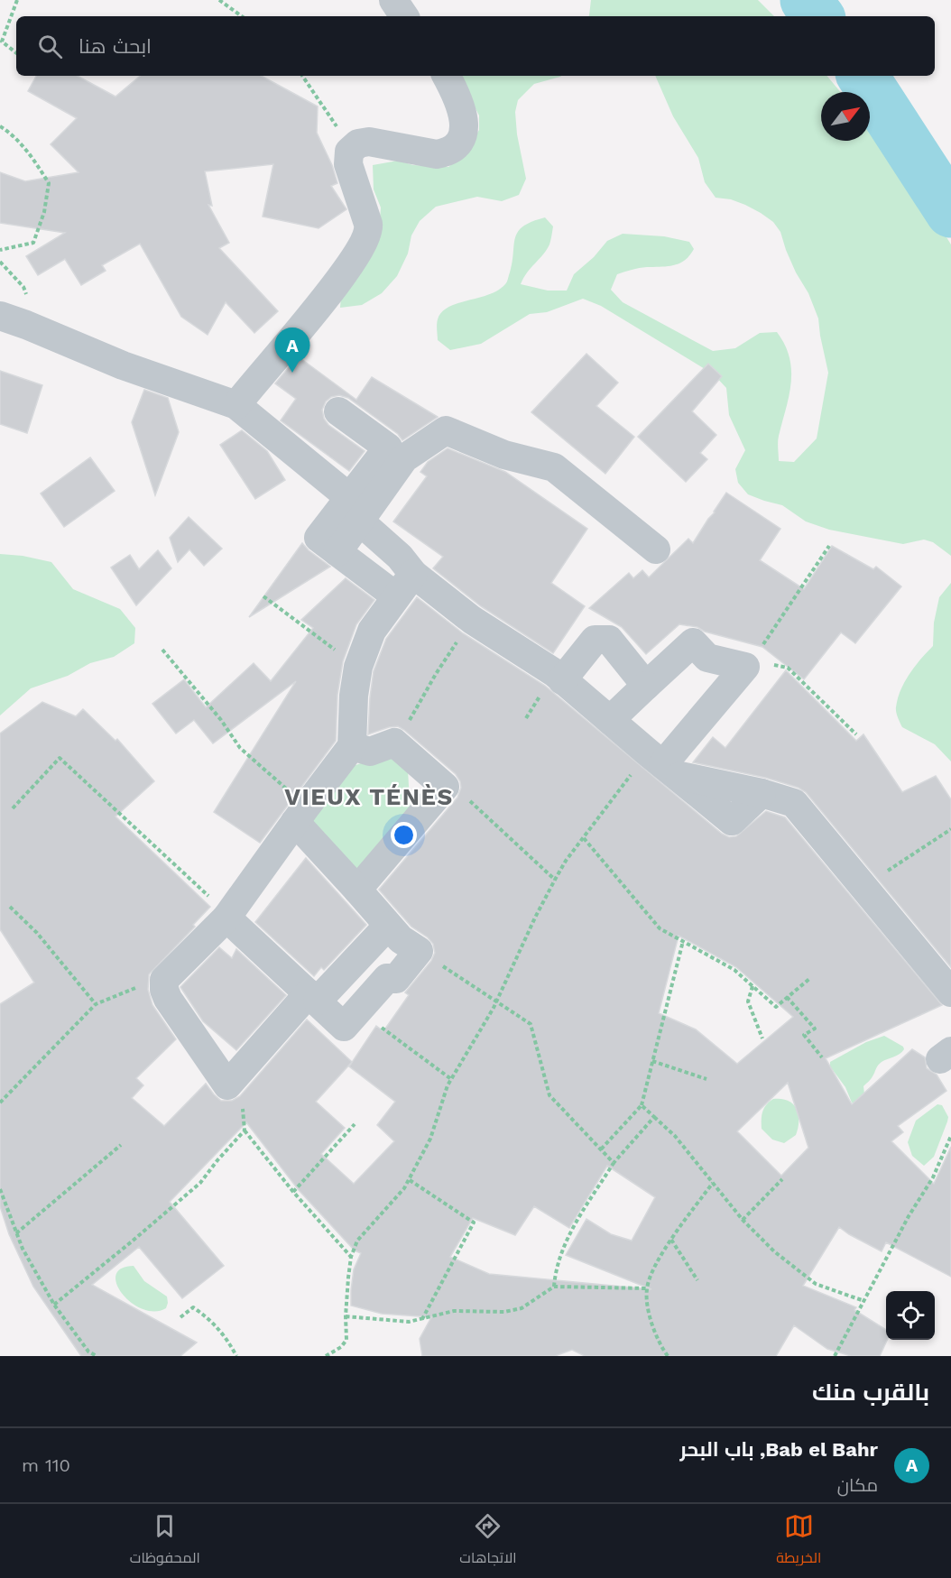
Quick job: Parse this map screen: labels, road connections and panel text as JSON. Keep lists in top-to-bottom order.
{
  "districts": ["VIEUX TÉNÈS"],
  "north": "top right",
  "page": {
    "search": "ابحث هنا",
    "pins": "A",
    "heading": "بالقرب منك",
    "list": [
      {
        "mark": "A",
        "name": "Bab el Bahr, باب البحر",
        "note": "مكان",
        "value": "110 m"
      }
    ],
    "nav": ["الخريطة", "الاتجاهات", "المحفوظات"]
  }
}
